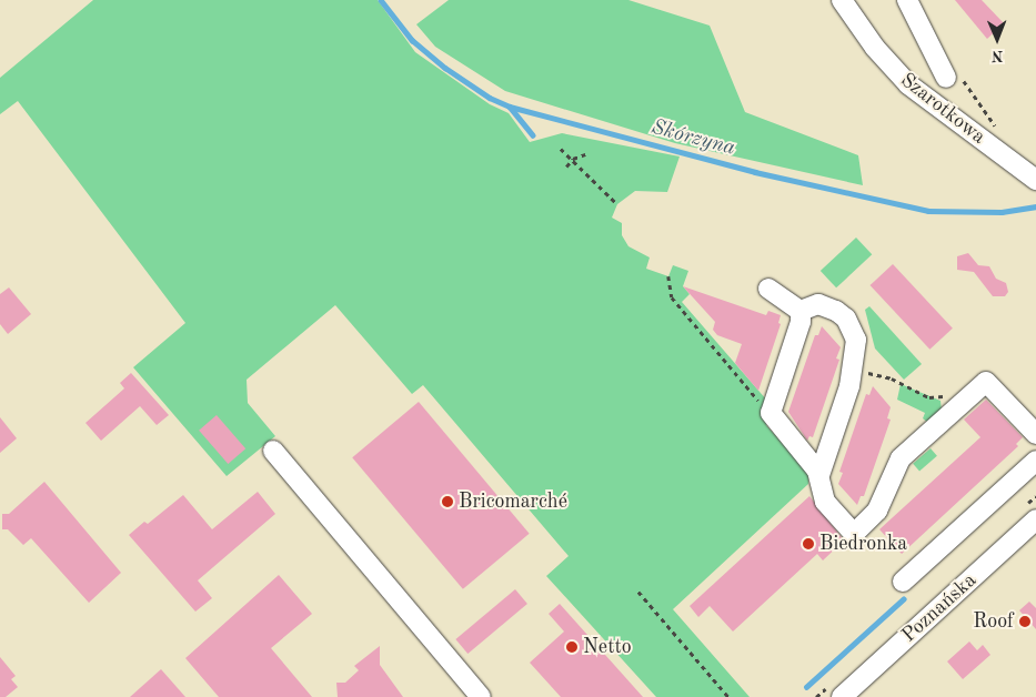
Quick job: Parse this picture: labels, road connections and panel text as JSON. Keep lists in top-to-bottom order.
{
  "streets": {
    "street": ["Szarotkowa", "Poznańska"]
  },
  "water": ["Skórzyna"],
  "places": [
    "Bricomarché",
    "Biedronka",
    "Roof",
    "Netto"
  ],
  "north": "bottom"
}
